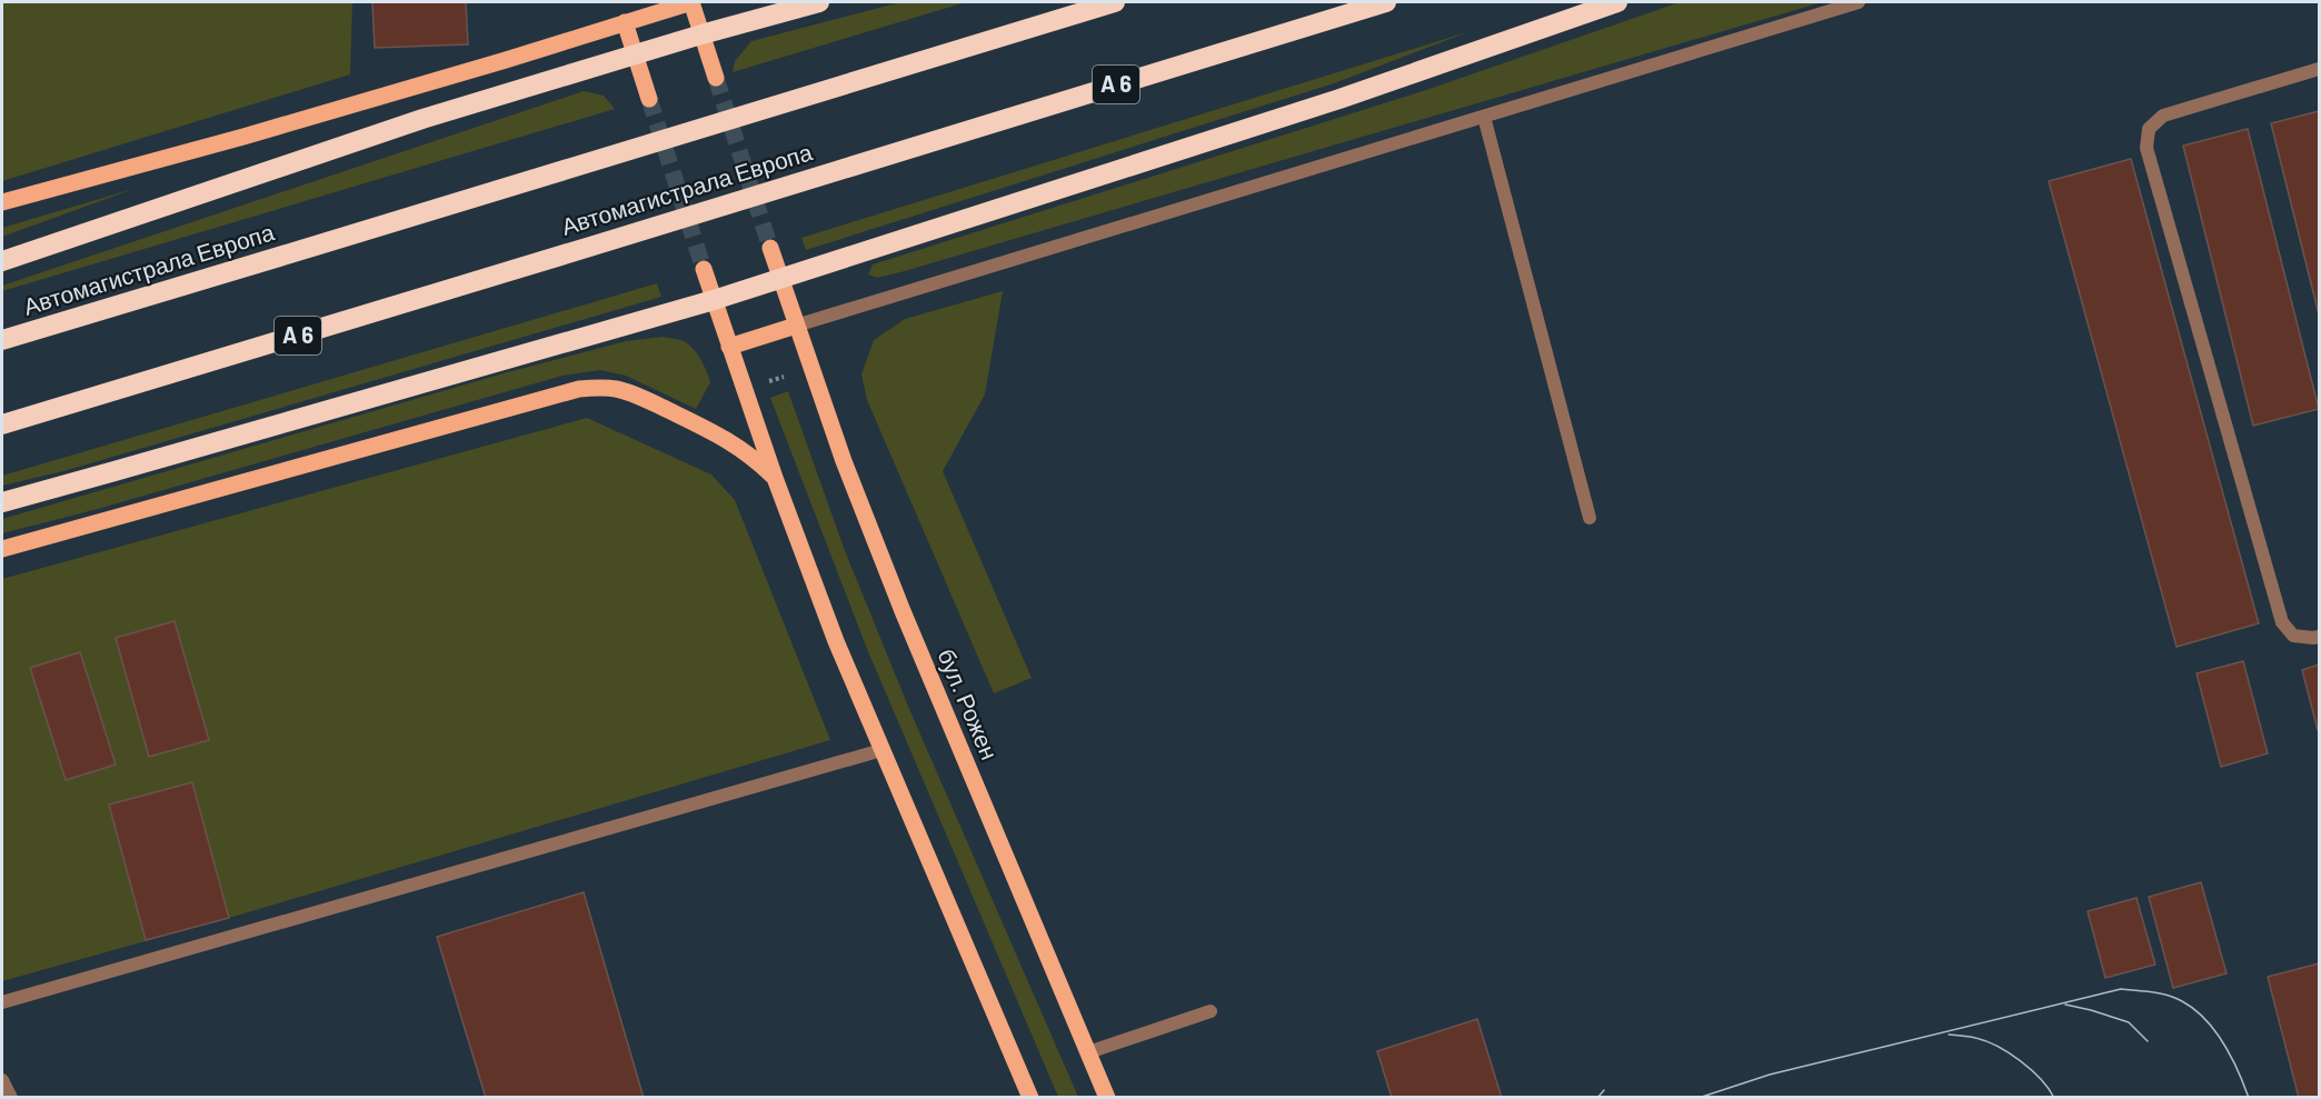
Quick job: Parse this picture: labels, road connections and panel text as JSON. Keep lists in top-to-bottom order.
{
  "streets": {
    "highway": ["A 6", "Автомагистрала Европа"],
    "main road": ["бул. Рожен"]
  }
}
